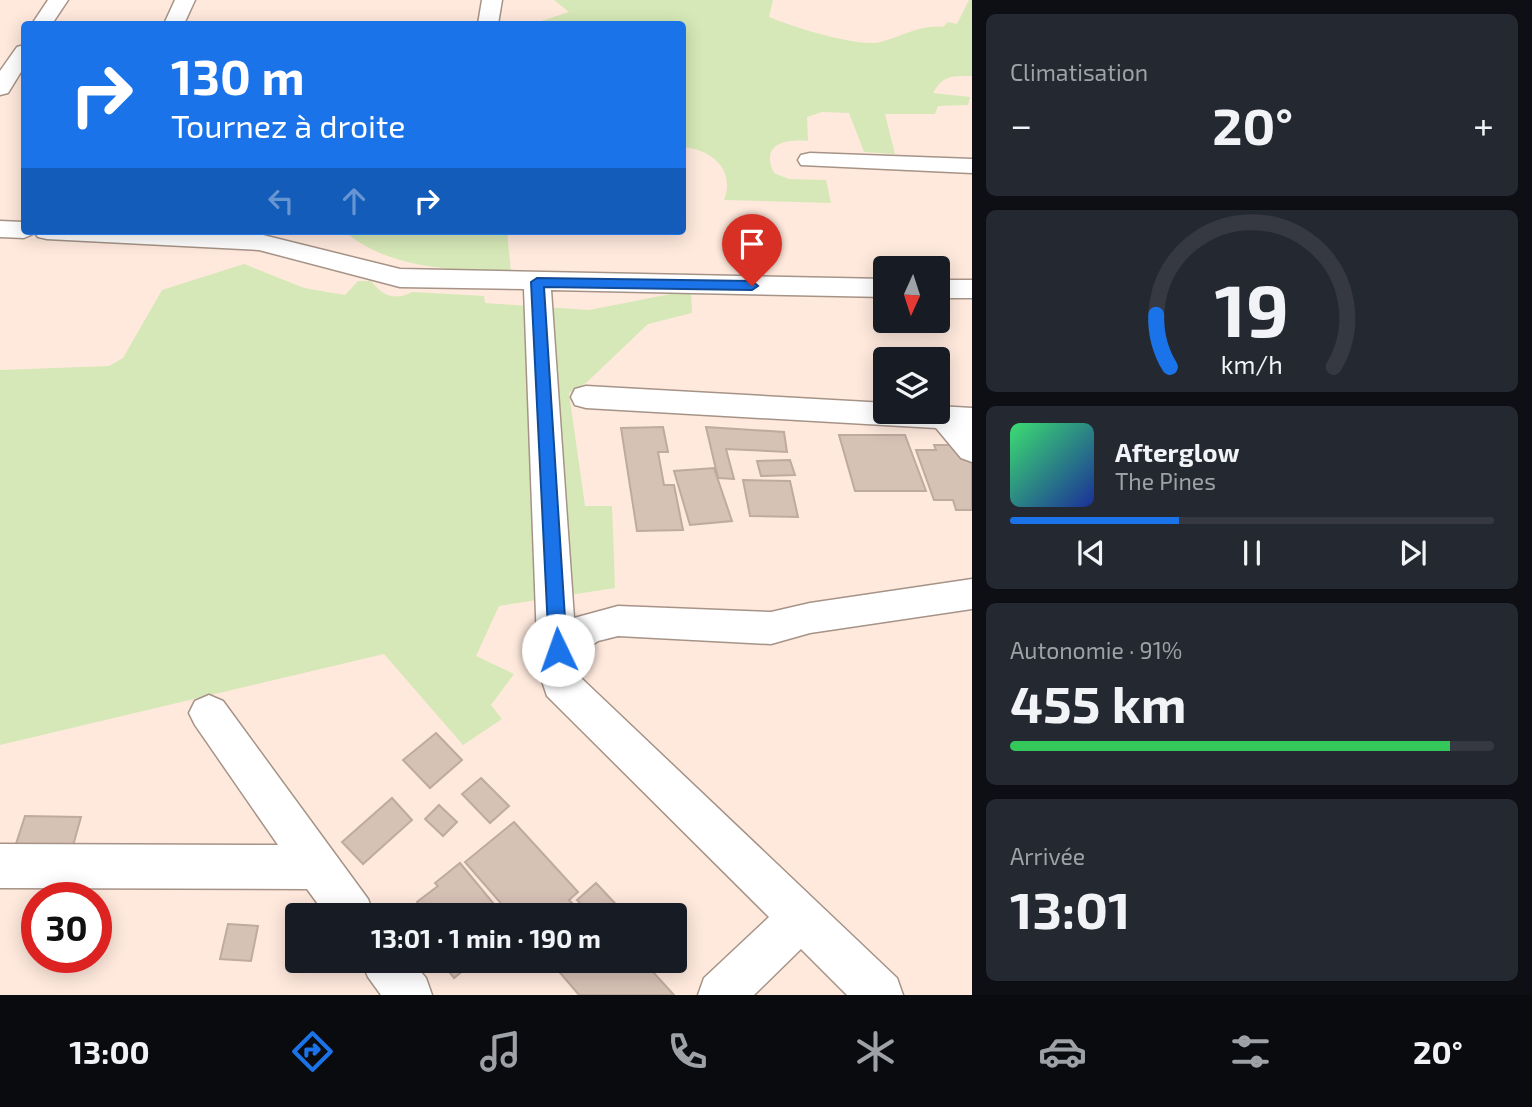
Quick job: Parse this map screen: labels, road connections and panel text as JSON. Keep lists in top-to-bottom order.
{
  "north": "bottom",
  "page": {
    "tile": [
      "Climatisation",
      ["Autonomie · 91%", "455 km"],
      ["Arrivée", "13:01"]
    ],
    "turn": ["130 m", "Tournez à droite"],
    "heat": ["−", "20°", "+"],
    "song": ["Afterglow", "The Pines"],
    "limit": "30",
    "trip": "13:01 · 1 min · 190 m",
    "tabs": ["13:00", "20°"],
    "gauge": ["19", "km/h"]
  }
}
